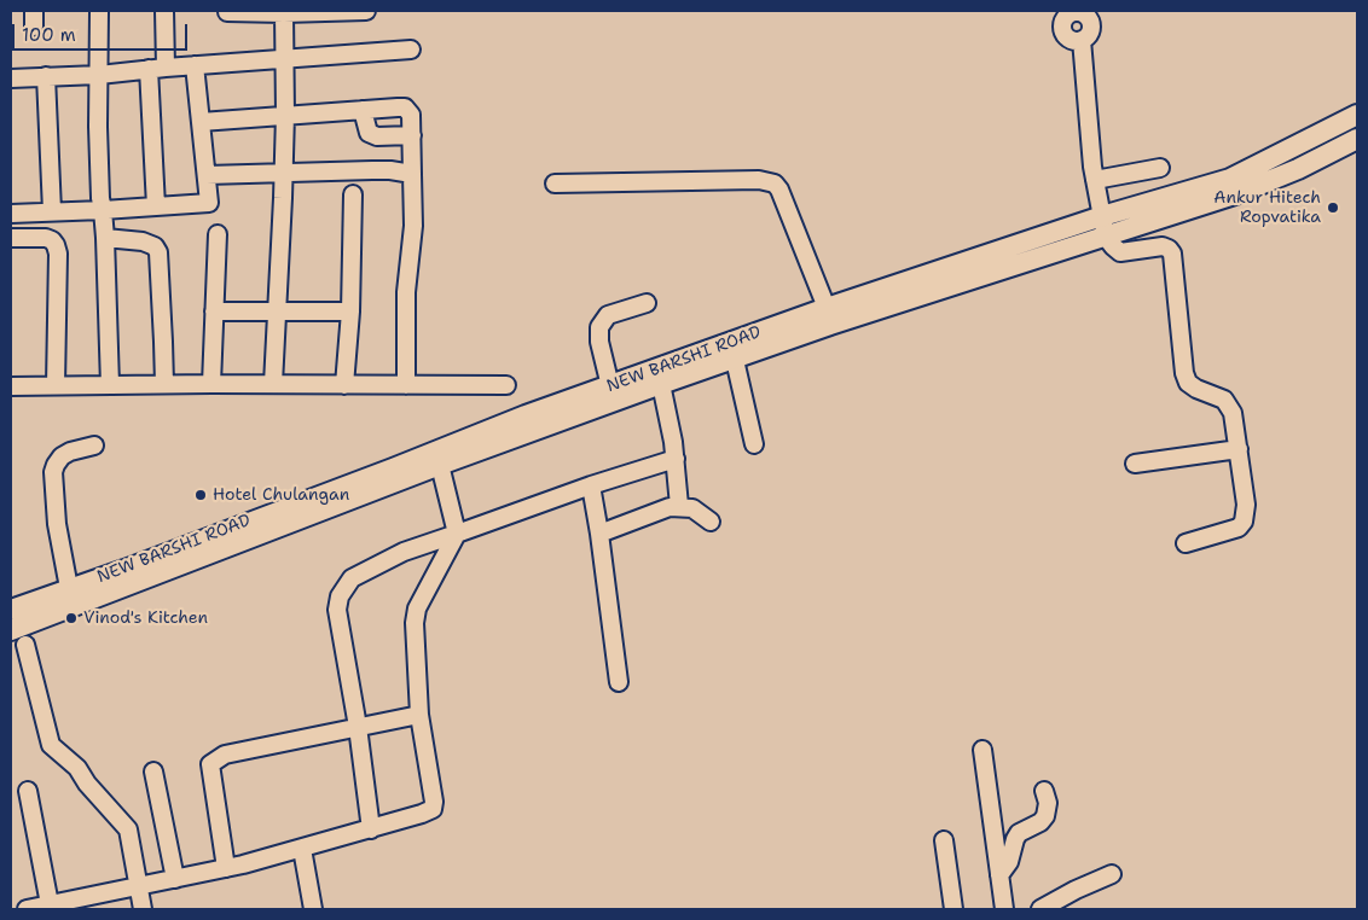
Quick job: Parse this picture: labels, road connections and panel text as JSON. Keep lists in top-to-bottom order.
{
  "streets": {
    "main road": ["NEW BARSHI ROAD"]
  },
  "places": ["Ankur Hitech Ropvatika", "Hotel Chulangan", "Vinod's Kitchen"],
  "scale_bar": "100 m"
}
